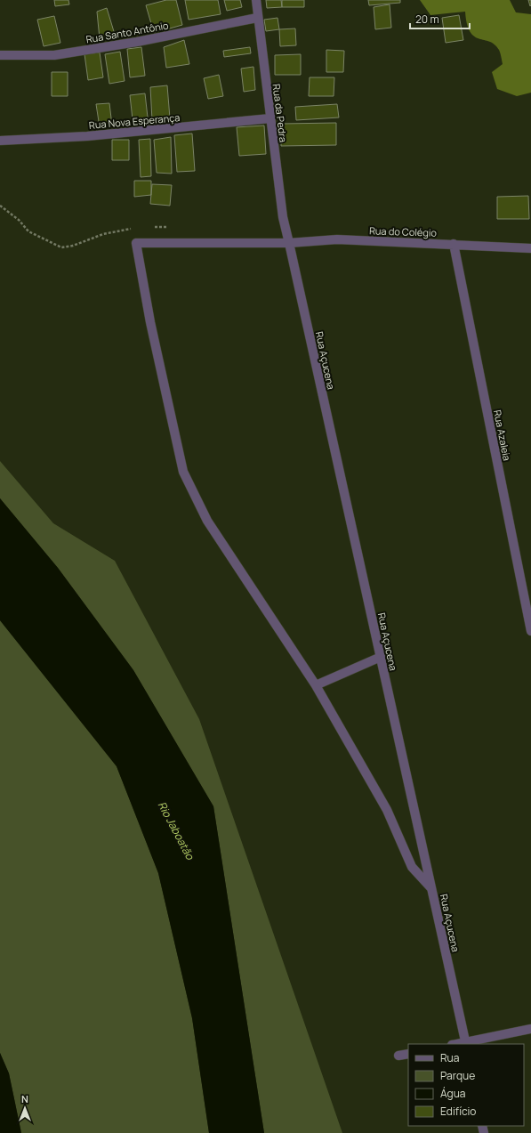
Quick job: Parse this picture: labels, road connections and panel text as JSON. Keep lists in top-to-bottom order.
{
  "streets": {
    "street": [
      "Rua Santo Antônio",
      "Rua da Pedra",
      "Rua Nova Esperança",
      "Rua do Colégio",
      "Rua Açucena",
      "Rua Azaleia"
    ]
  },
  "crossings": [
    ["Rua Santo Antônio", "Rua da Pedra"],
    ["Rua da Pedra", "Rua Nova Esperança"],
    ["Rua da Pedra", "Rua do Colégio"],
    ["Rua da Pedra", "Rua Açucena"],
    ["Rua do Colégio", "Rua Açucena"],
    ["Rua do Colégio", "Rua Azaleia"]
  ],
  "water": ["Rio Jaboatão"],
  "legend": [
    "Rua",
    "Parque",
    "Água",
    "Edifício"
  ],
  "scale_bar": "20 m",
  "north": "top"
}
